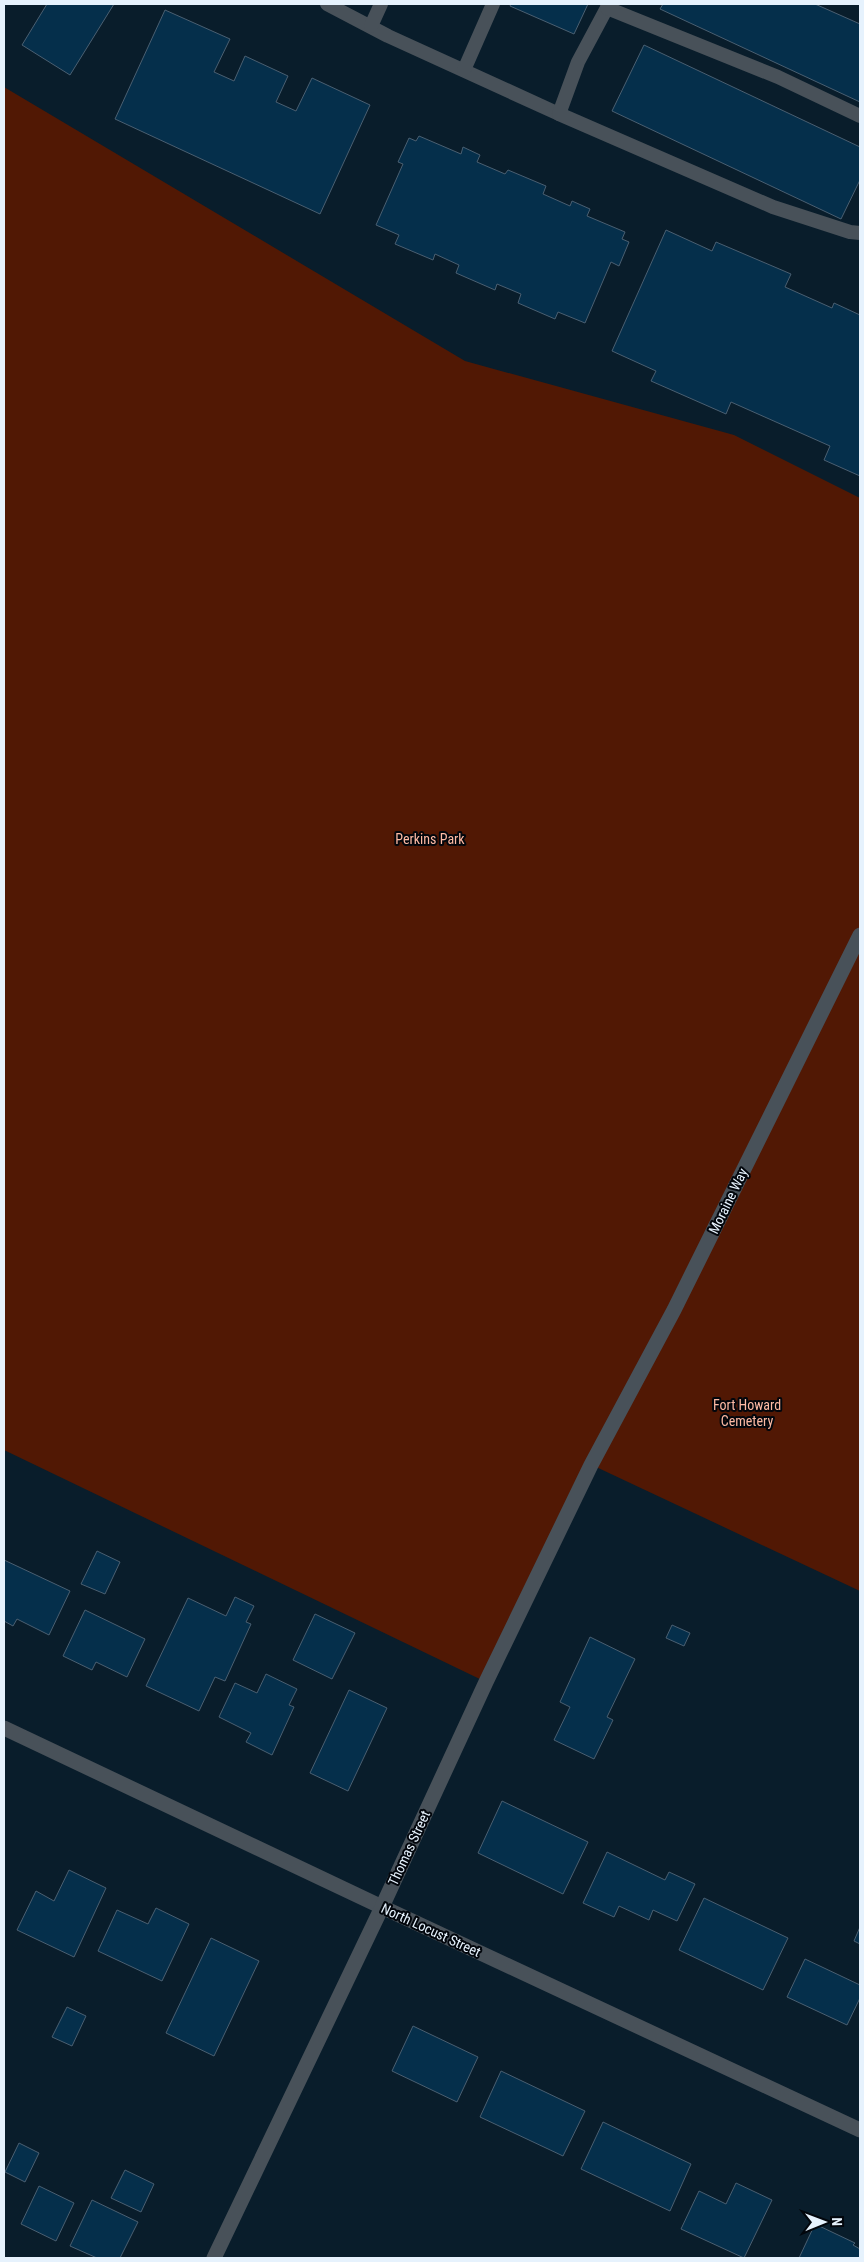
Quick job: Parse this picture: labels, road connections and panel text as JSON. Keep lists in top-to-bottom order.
{
  "streets": {
    "street": ["Moraine Way", "Thomas Street", "North Locust Street"]
  },
  "crossings": [
    ["Moraine Way", "Thomas Street"],
    ["Thomas Street", "North Locust Street"]
  ],
  "parks": ["Perkins Park", "Fort Howard Cemetery"],
  "north": "right"
}
